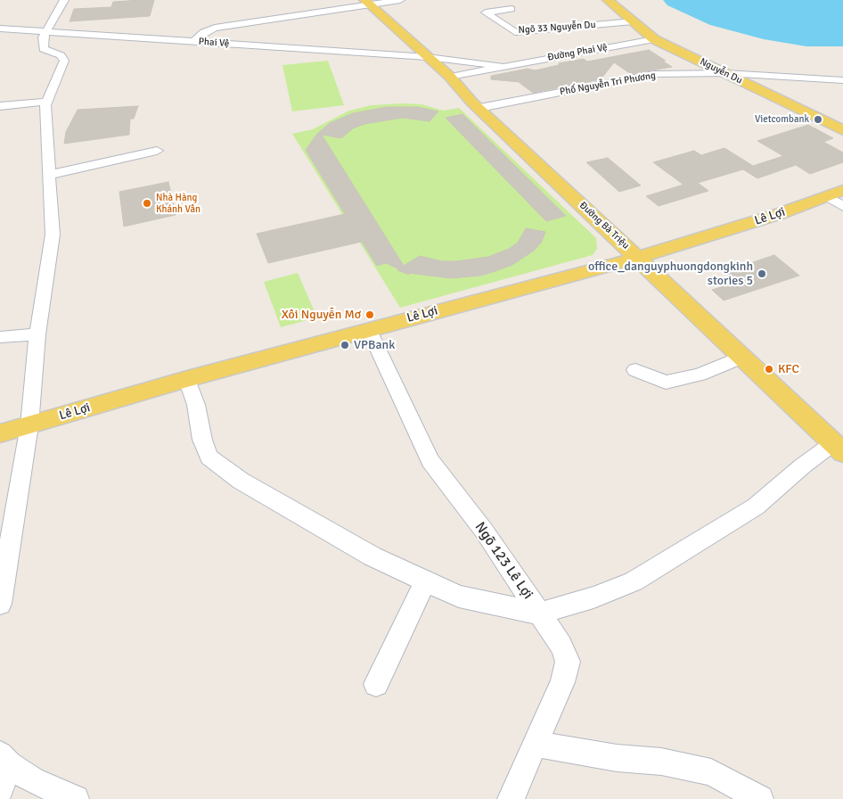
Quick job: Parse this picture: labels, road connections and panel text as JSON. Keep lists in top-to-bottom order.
{
  "streets": {
    "main road": ["Nguyễn Du", "Lê Lợi", "Đường Bà Triệu"],
    "street": [
      "Ngõ 33 Nguyễn Du",
      "Phai Vệ",
      "Đường Phai Vệ",
      "Phố Nguyễn Tri Phương",
      "Ngõ 123 Lê Lợi"
    ]
  },
  "crossings": [
    ["Ngõ 33 Nguyễn Du", "Nguyễn Du"],
    ["Phai Vệ", "Đường Phai Vệ"],
    ["Phai Vệ", "Đường Bà Triệu"],
    ["Đường Phai Vệ", "Nguyễn Du"],
    ["Đường Phai Vệ", "Đường Bà Triệu"],
    ["Nguyễn Du", "Phố Nguyễn Tri Phương"],
    ["Phố Nguyễn Tri Phương", "Đường Bà Triệu"],
    ["Lê Lợi", "Đường Bà Triệu"],
    ["Lê Lợi", "Ngõ 123 Lê Lợi"]
  ],
  "places": [
    "Vietcombank",
    "Nhà Hàng Khánh Vân",
    "office_danguyphuongdongkinh stories 5",
    "Xôi Nguyễn Mơ",
    "VPBank",
    "KFC"
  ]
}
